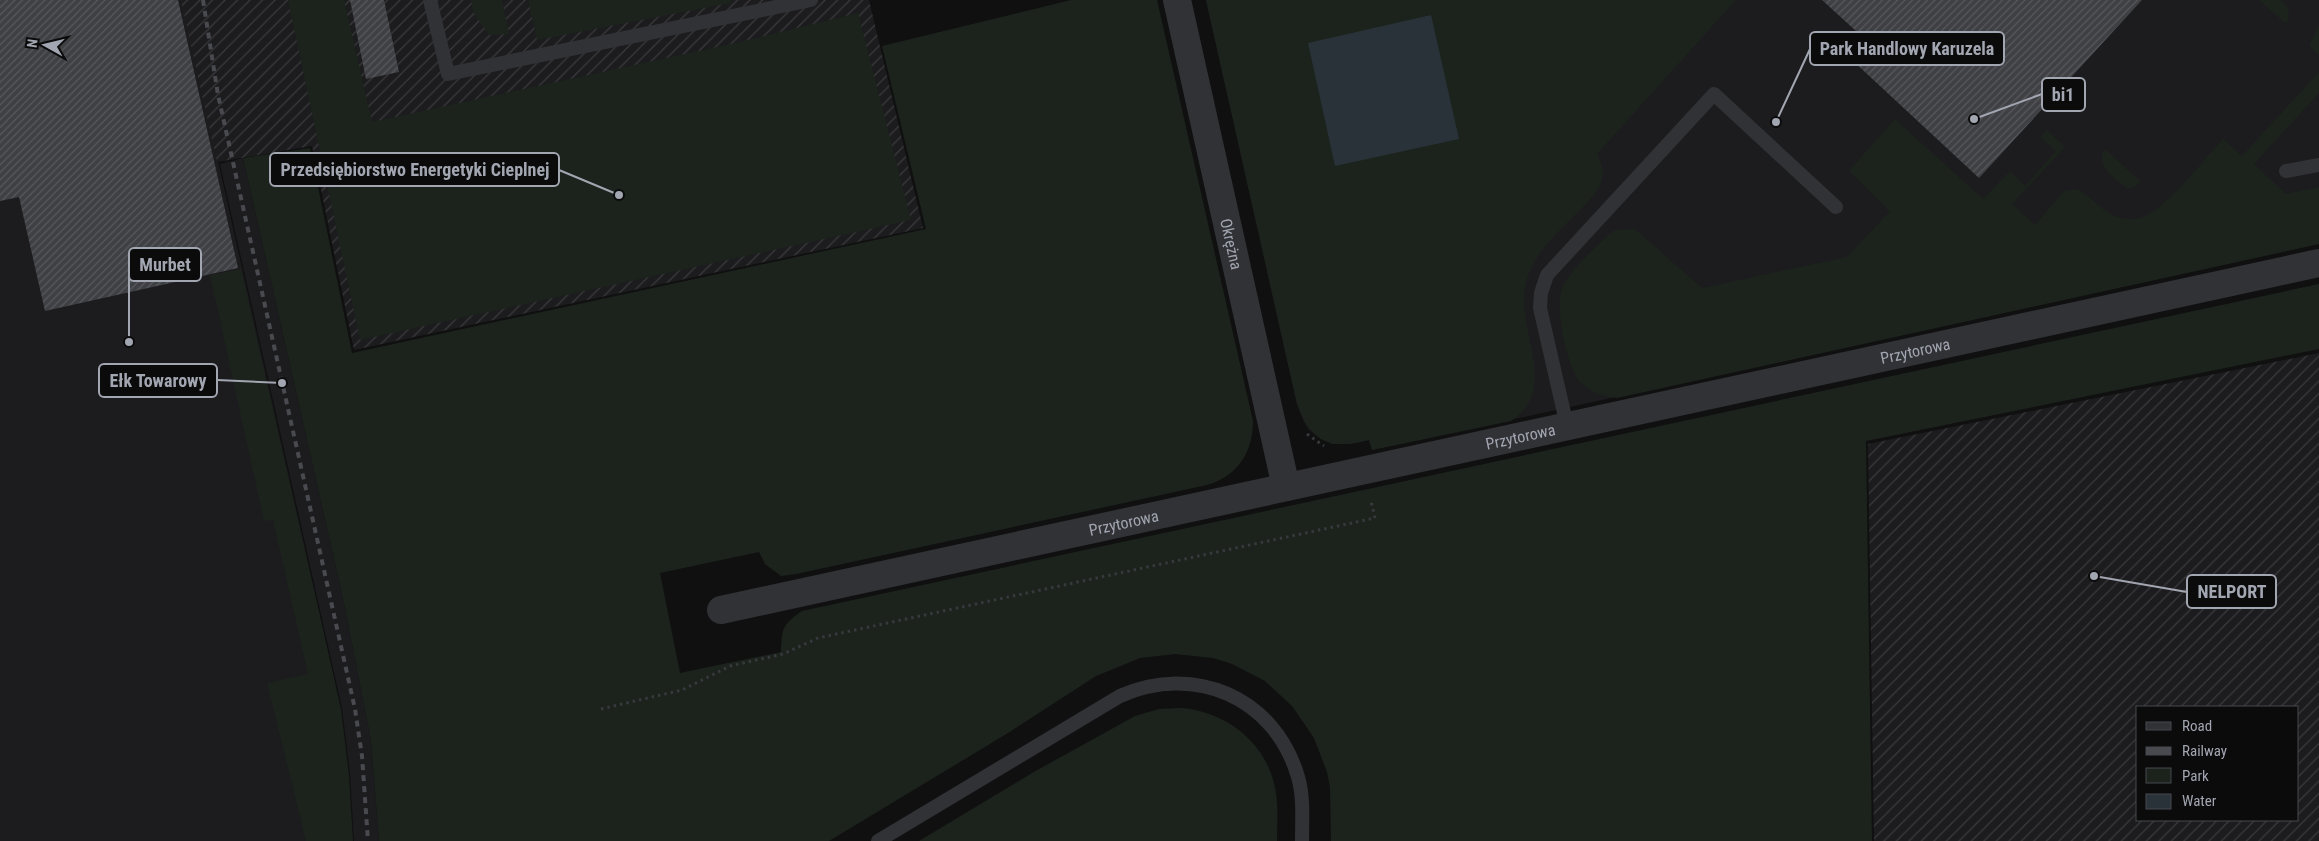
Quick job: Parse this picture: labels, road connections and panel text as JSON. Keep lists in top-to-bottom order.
{
  "streets": {
    "street": ["Okrężna", "Przytorowa"]
  },
  "crossings": [
    ["Okrężna", "Przytorowa"]
  ],
  "places": [
    "bi1",
    "Park Handlowy Karuzela",
    "Przedsiębiorstwo Energetyki Cieplnej",
    "Murbet",
    "Ełk Towarowy",
    "NELPORT"
  ],
  "legend": [
    "Road",
    "Railway",
    "Park",
    "Water"
  ],
  "north": "left"
}
